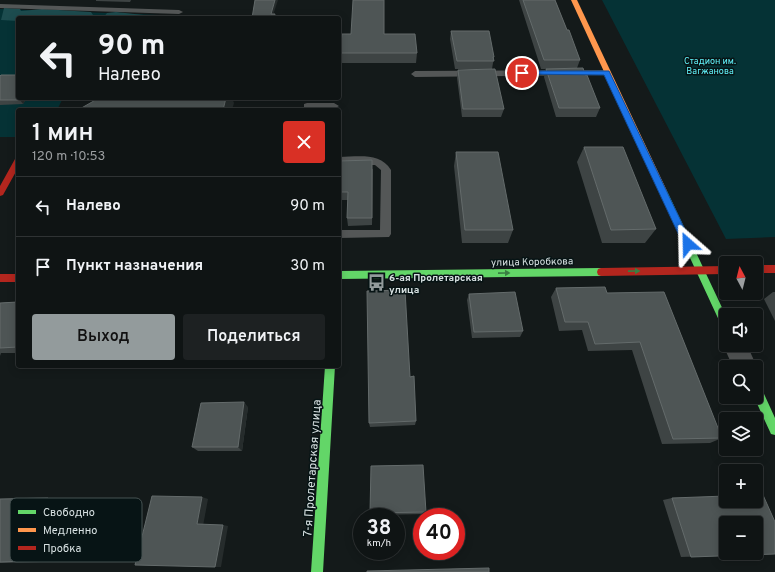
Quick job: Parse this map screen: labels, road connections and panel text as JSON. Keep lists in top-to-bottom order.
{
  "streets": {
    "street": ["улица Коробкова", "7-я Пролетарская улица"]
  },
  "one_way": ["улица Коробкова"],
  "parks": ["Стадион им. Вагжанова"],
  "places": {
    "bus stop": ["6-ая Пролетарская улица"]
  },
  "legend": ["Свободно", "Медленно", "Пробка"],
  "north": "top",
  "page": {
    "turn": ["90 m", "Налево"],
    "heading": ["1 мин", "120 m · 10:53"],
    "list": [
      {
        "name": "Налево",
        "value": "90 m"
      },
      {
        "name": "Пункт назначения",
        "value": "30 m"
      }
    ],
    "map_buttons": ["+", "−"],
    "buttons": ["Выход", "Поделиться"],
    "speed": "38 km/h",
    "limit": "40"
  }
}
